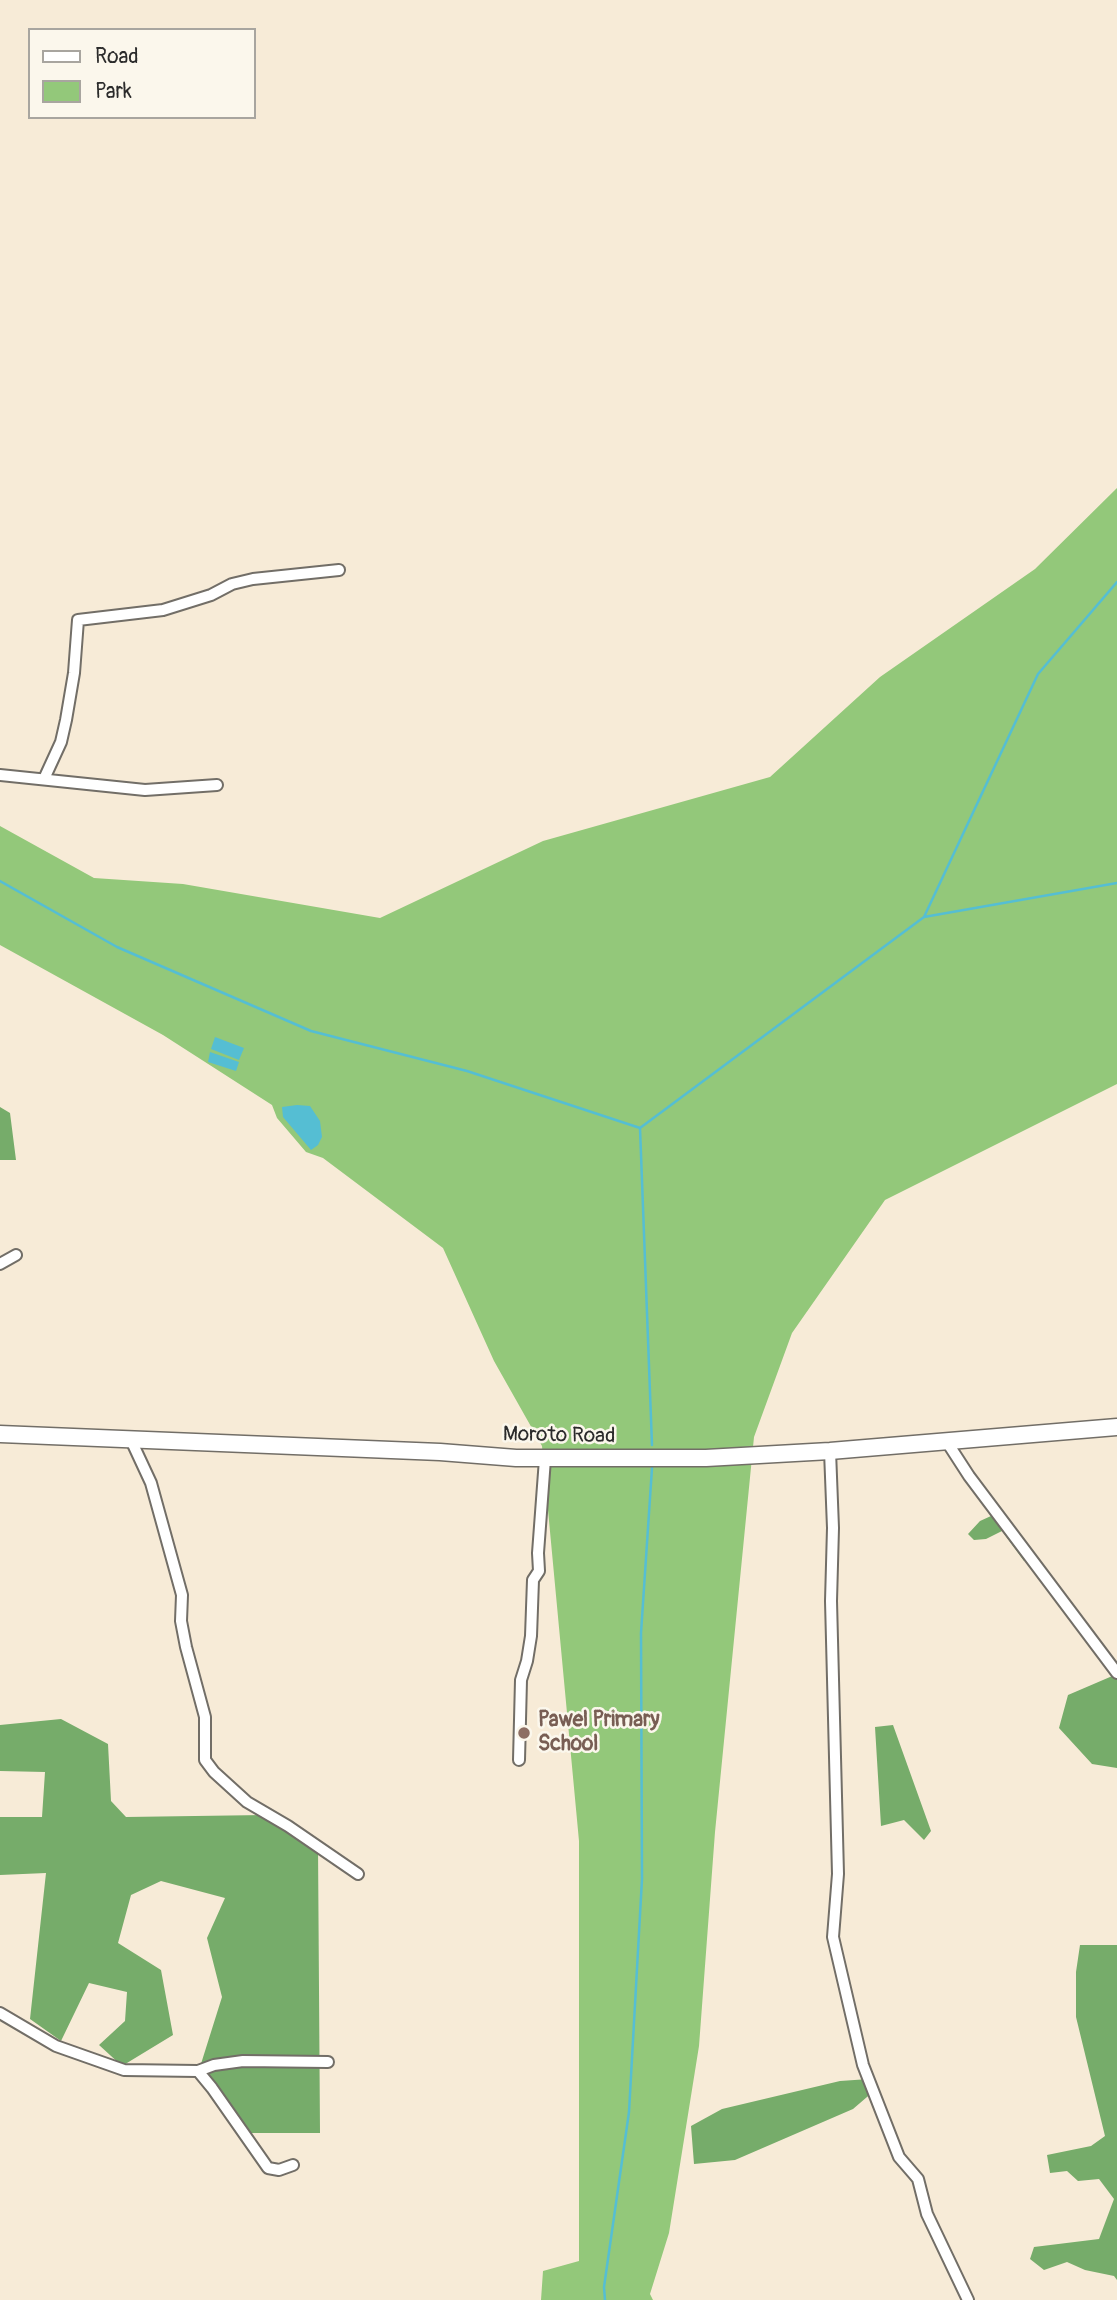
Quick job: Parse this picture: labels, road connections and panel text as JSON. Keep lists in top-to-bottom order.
{
  "streets": {
    "main road": ["Moroto Road"]
  },
  "places": ["Pawel Primary School"],
  "legend": ["Road", "Park"]
}
